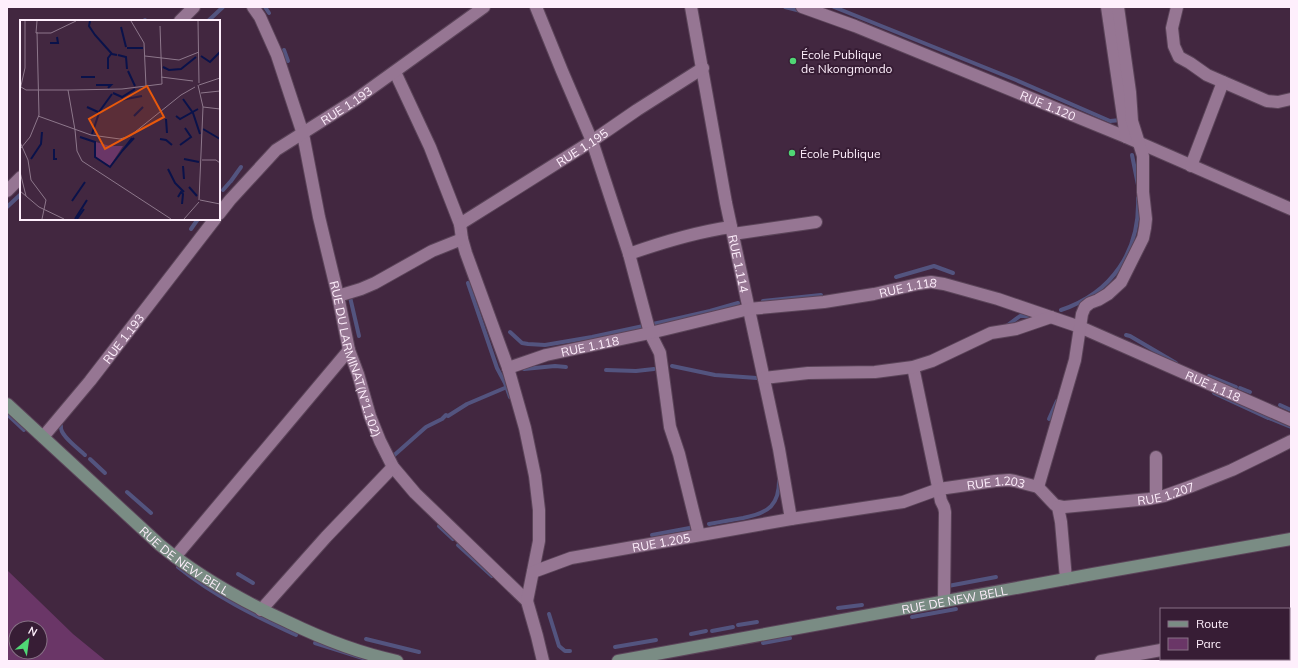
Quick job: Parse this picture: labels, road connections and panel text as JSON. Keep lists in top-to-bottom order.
{
  "streets": {
    "main road": ["RUE DE NEW BELL"],
    "street": [
      "RUE 1.193",
      "RUE 1.120",
      "RUE 1.195",
      "RUE 1.114",
      "RUE 1.118",
      "RUE DU LARMINAT(N°1.102)",
      "RUE 1.203",
      "RUE 1.207",
      "RUE 1.205"
    ]
  },
  "crossings": [
    ["RUE 1.193", "RUE DU LARMINAT(N°1.102)"],
    ["RUE 1.193", "RUE DE NEW BELL"],
    ["RUE 1.120", "RUE 1.203"],
    ["RUE 1.195", "RUE 1.114"],
    ["RUE 1.114", "RUE 1.118"],
    ["RUE 1.114", "RUE 1.203"],
    ["RUE 1.114", "RUE 1.205"],
    ["RUE 1.118", "RUE 1.203"],
    ["RUE 1.203", "RUE 1.205"]
  ],
  "places": ["École Publique de Nkongmondo", "École Publique"],
  "legend": ["Route", "Parc"],
  "north": "top right"
}
